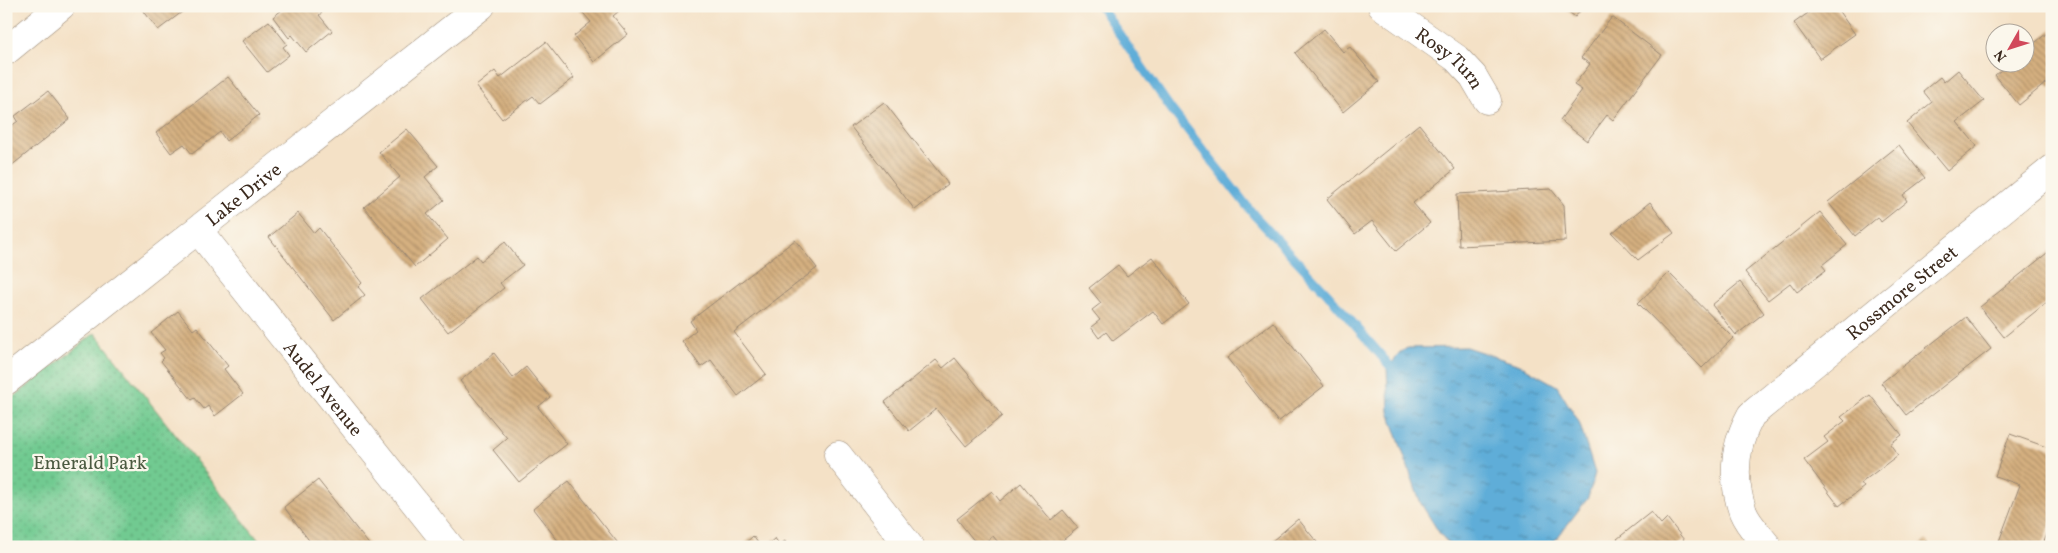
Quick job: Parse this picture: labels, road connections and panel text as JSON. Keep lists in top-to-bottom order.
{
  "streets": {
    "street": [
      "Rosy Turn",
      "Lake Drive",
      "Rossmore Street",
      "Audel Avenue"
    ]
  },
  "crossings": [
    ["Lake Drive", "Audel Avenue"]
  ],
  "parks": ["Emerald Park"],
  "north": "bottom left"
}
